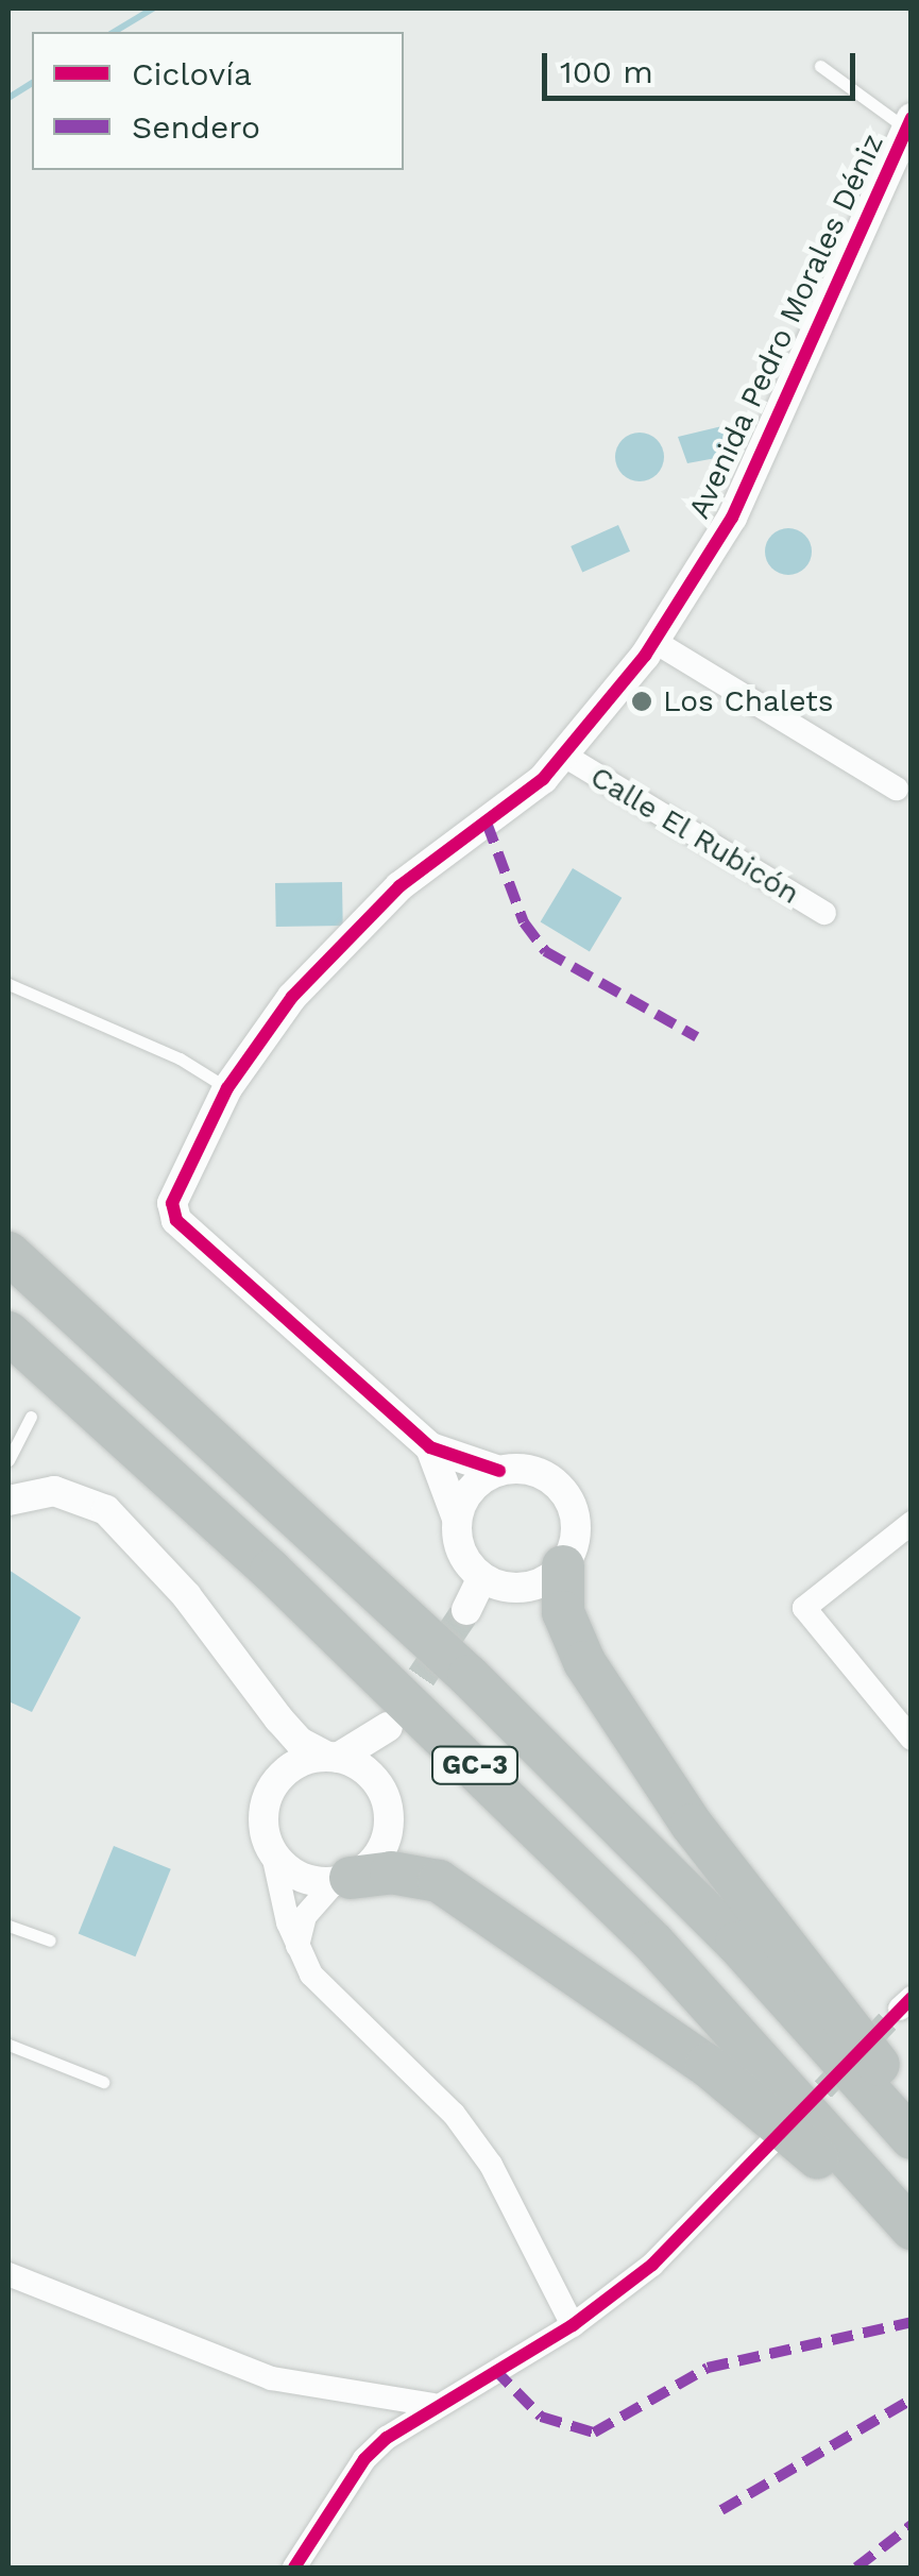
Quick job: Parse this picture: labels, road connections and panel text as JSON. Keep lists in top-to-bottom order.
{
  "streets": {
    "highway": ["GC-3"],
    "street": ["Avenida Pedro Morales Déniz", "Calle El Rubicón"]
  },
  "crossings": [
    ["Avenida Pedro Morales Déniz", "Calle El Rubicón"]
  ],
  "places": ["Los Chalets"],
  "legend": ["Ciclovía", "Sendero"],
  "scale_bar": "100 m"
}
